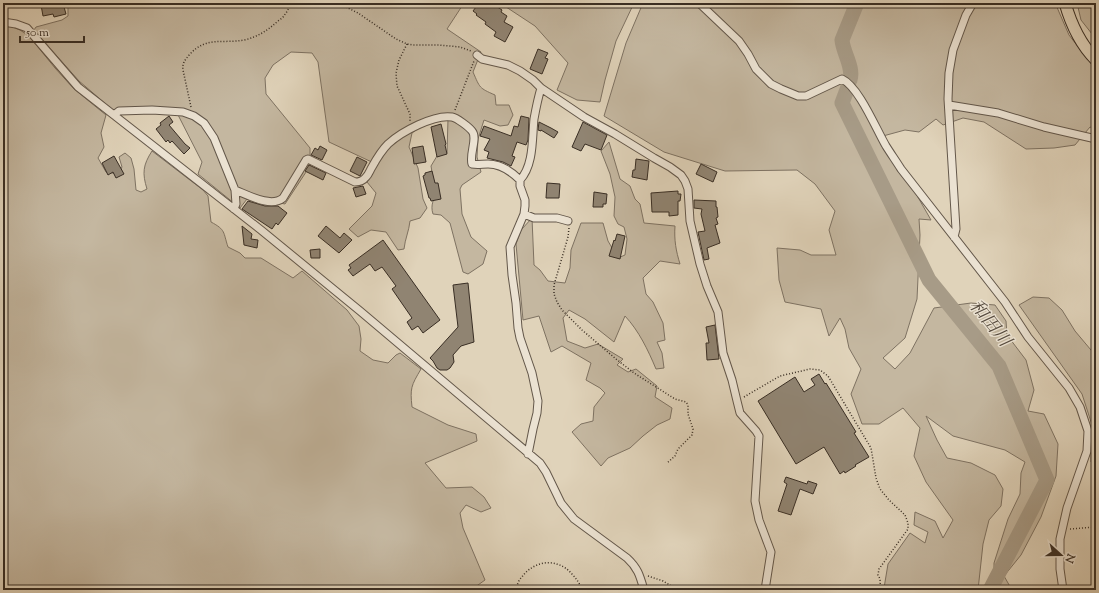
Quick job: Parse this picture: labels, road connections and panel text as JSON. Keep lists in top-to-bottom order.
{
  "water": ["和田川"],
  "scale_bar": "50 m",
  "north": "right"
}
